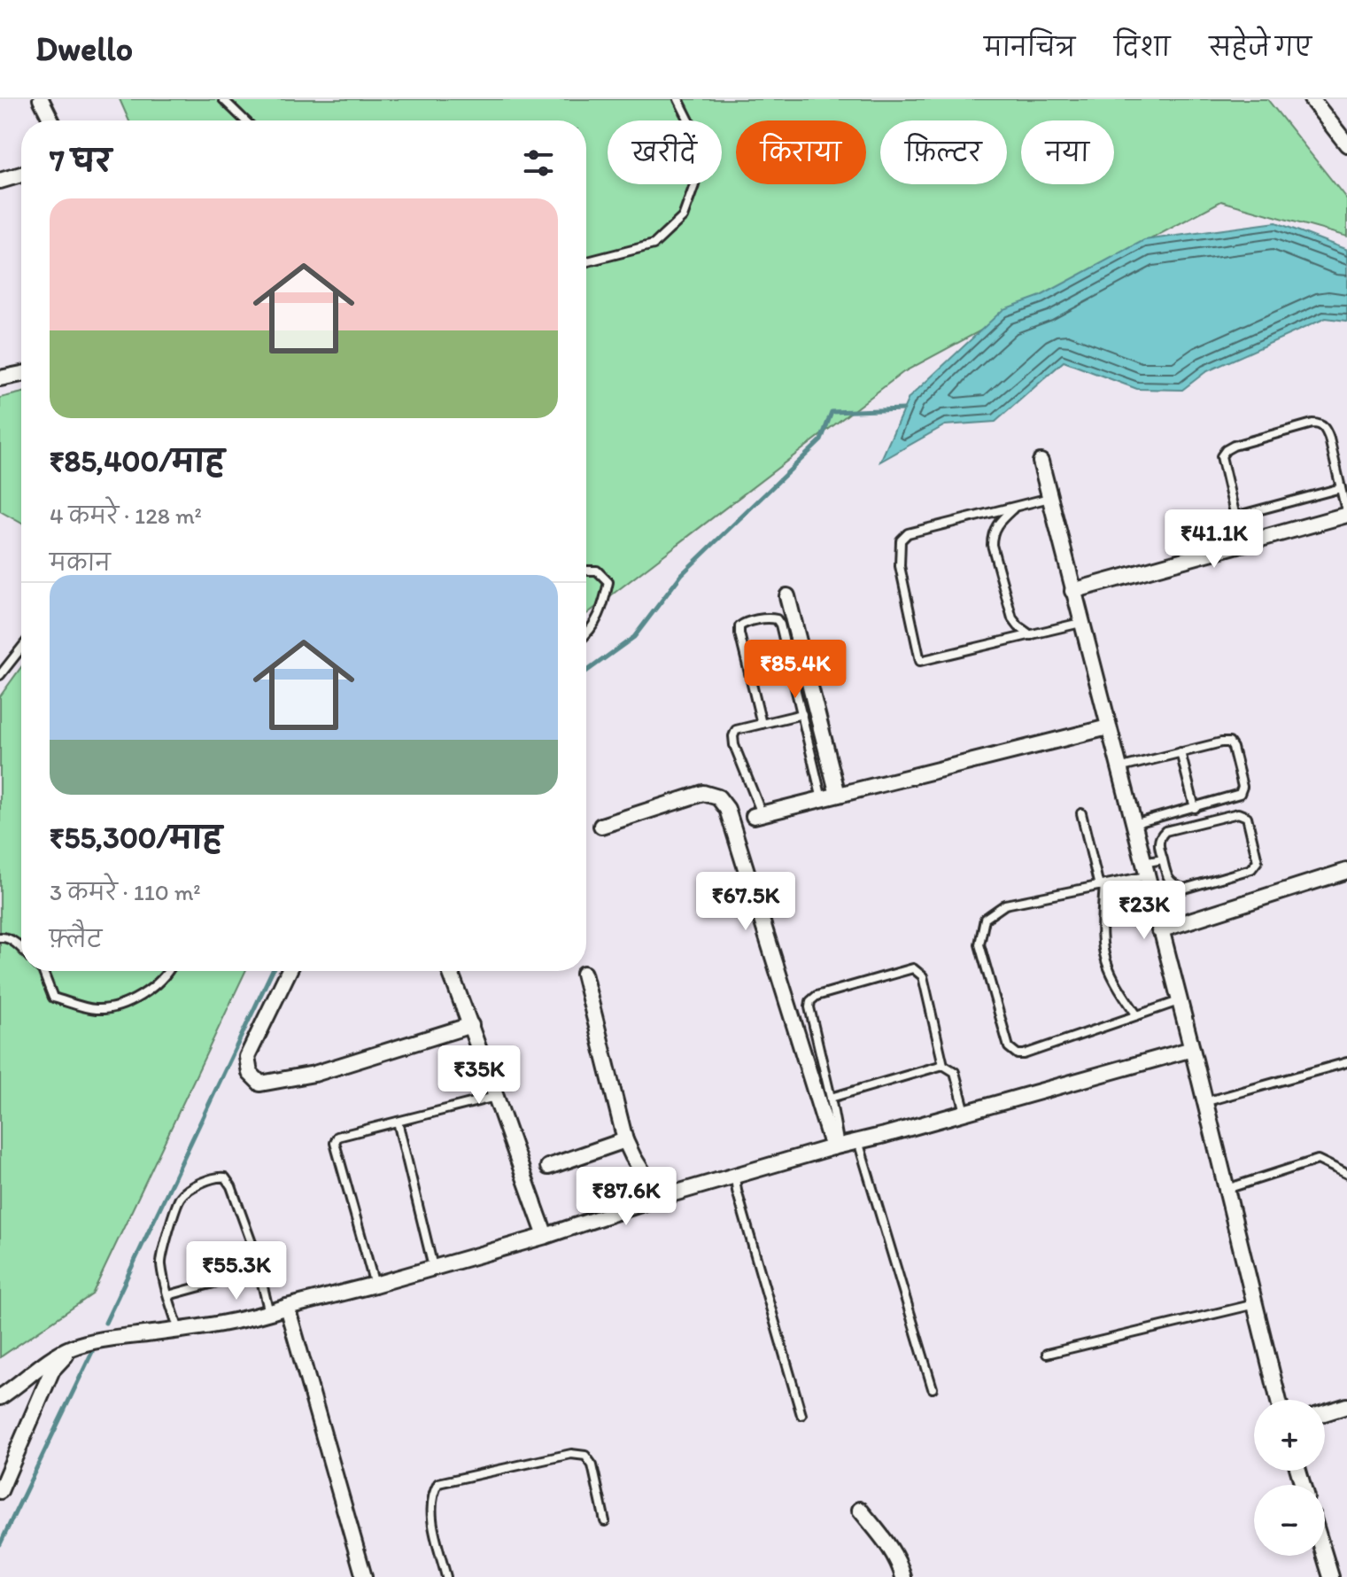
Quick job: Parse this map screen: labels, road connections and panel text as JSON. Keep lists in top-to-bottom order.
{
  "page": {
    "header": "Dwello",
    "nav": ["मानचित्र", "दिशा", "सहेजे गए"],
    "chip": [
      "खरीदें",
      "किराया",
      "फ़िल्टर",
      "नया"
    ],
    "heading": "7 घर",
    "list": [
      {
        "name": "₹85,400/माह",
        "note": "4 कमरे · 128 m² · मकान"
      },
      {
        "name": "₹55,300/माह",
        "note": "3 कमरे · 110 m² · फ़्लैट"
      }
    ],
    "price": [
      "₹41.1K",
      "₹85.4K",
      "₹67.5K",
      "₹23K",
      "₹35K",
      "₹87.6K",
      "₹55.3K"
    ],
    "map_buttons": ["+", "−"]
  }
}
